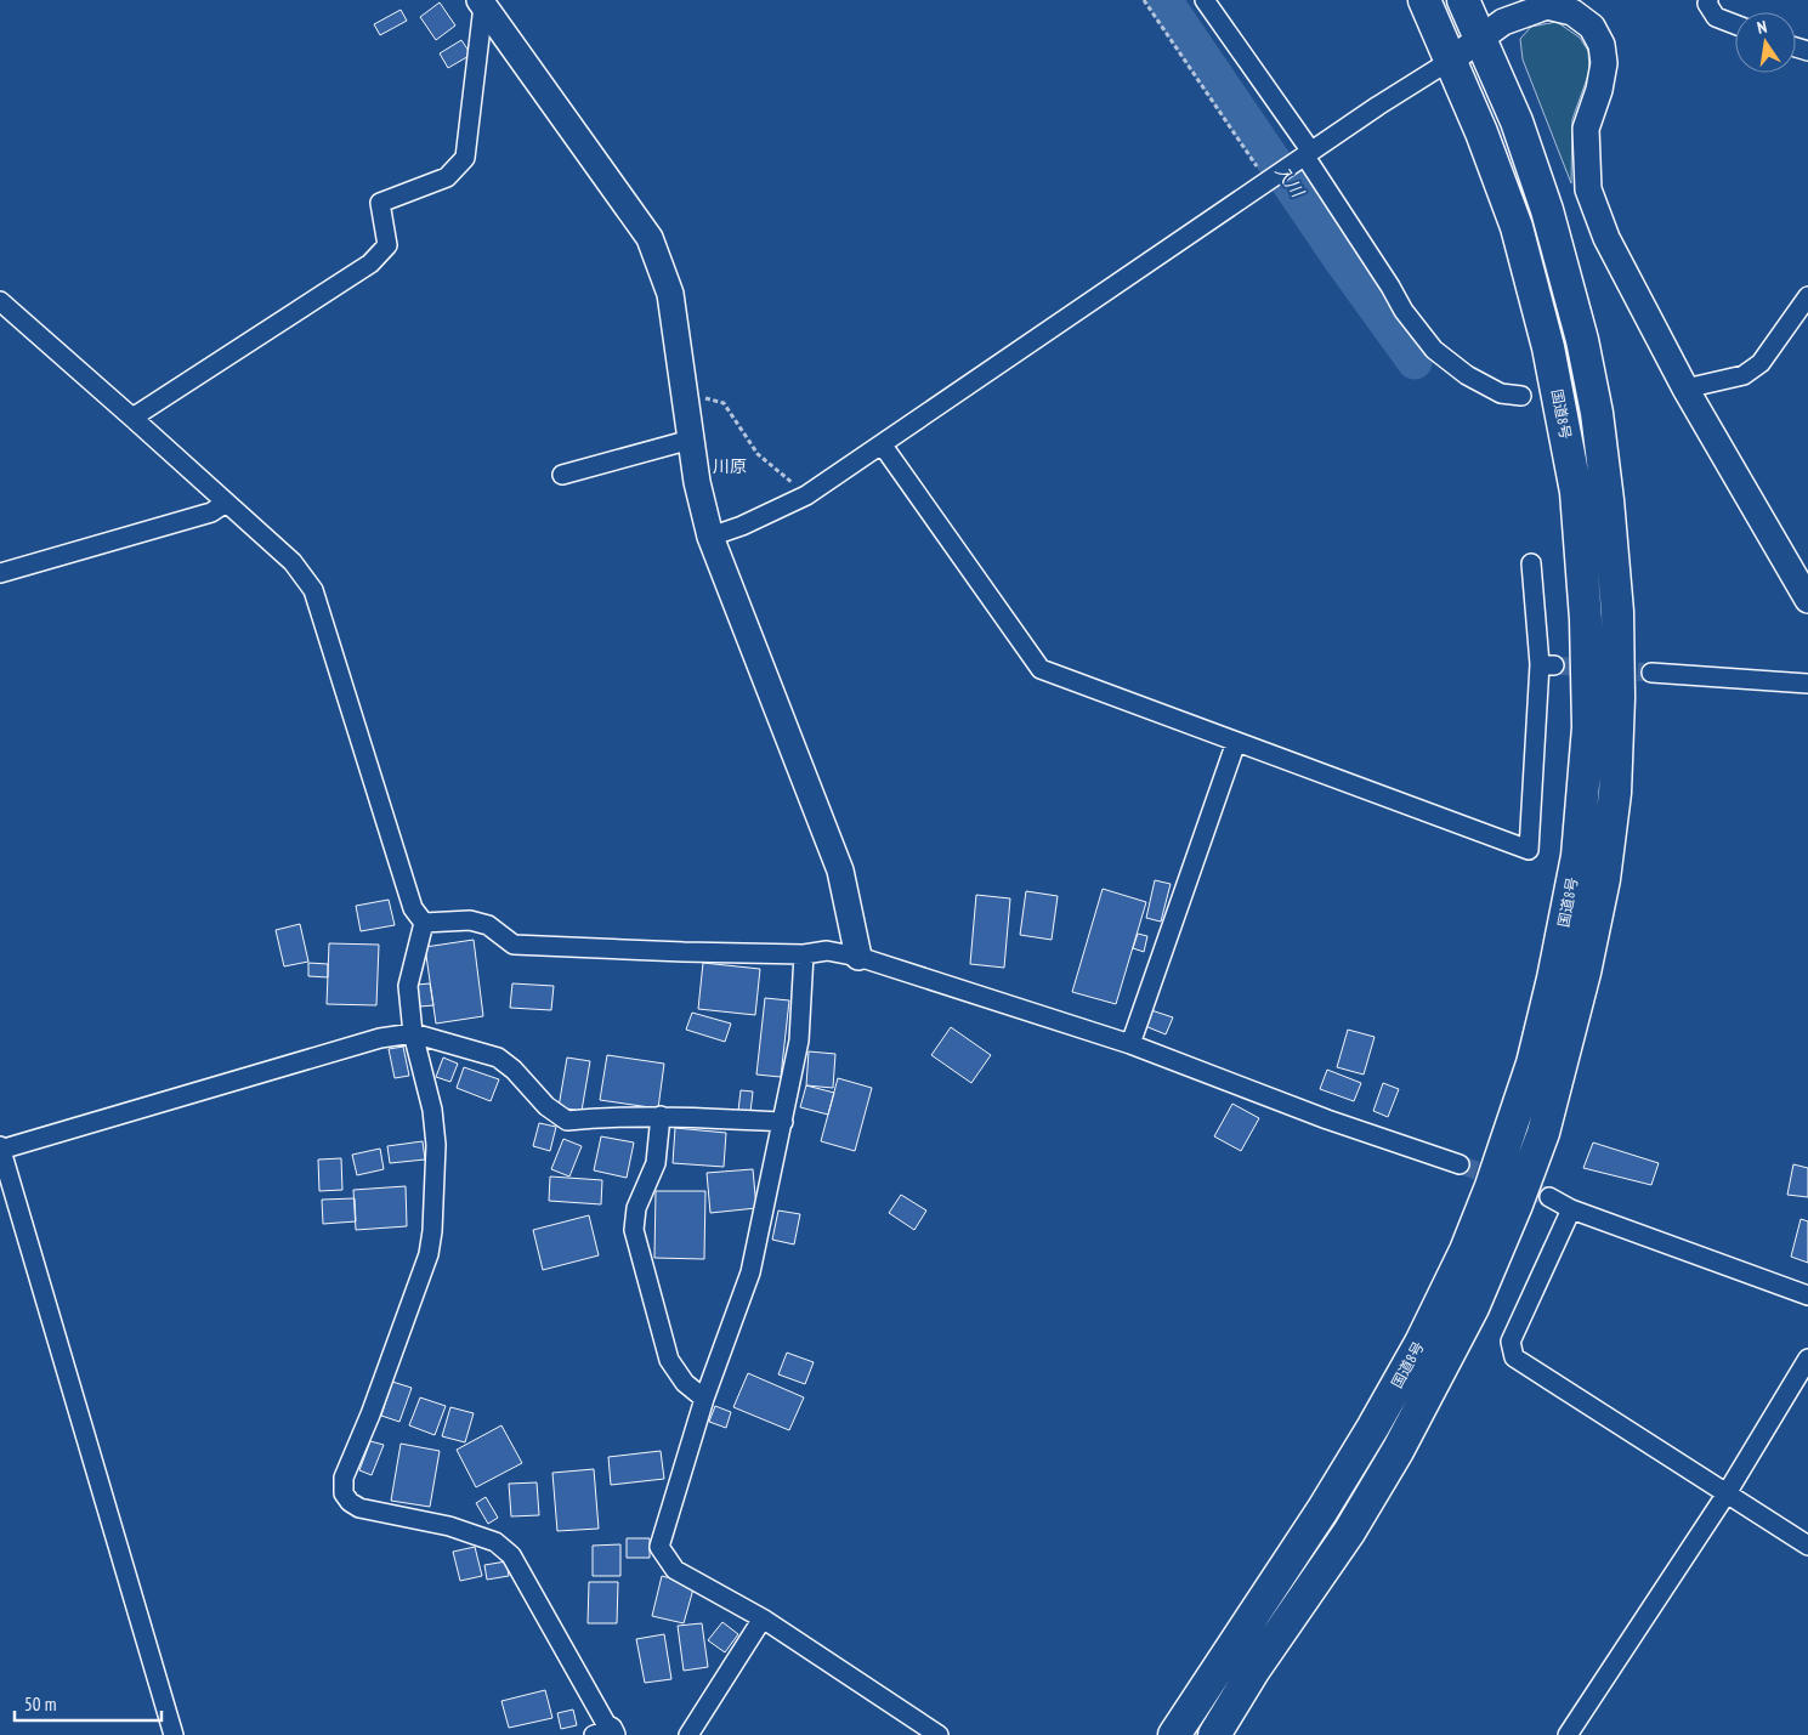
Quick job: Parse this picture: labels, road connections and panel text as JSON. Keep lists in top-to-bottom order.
{
  "streets": {
    "highway": ["国道8号"]
  },
  "districts": ["川原"],
  "water": ["入川"],
  "scale_bar": "50 m",
  "north": "top"
}
